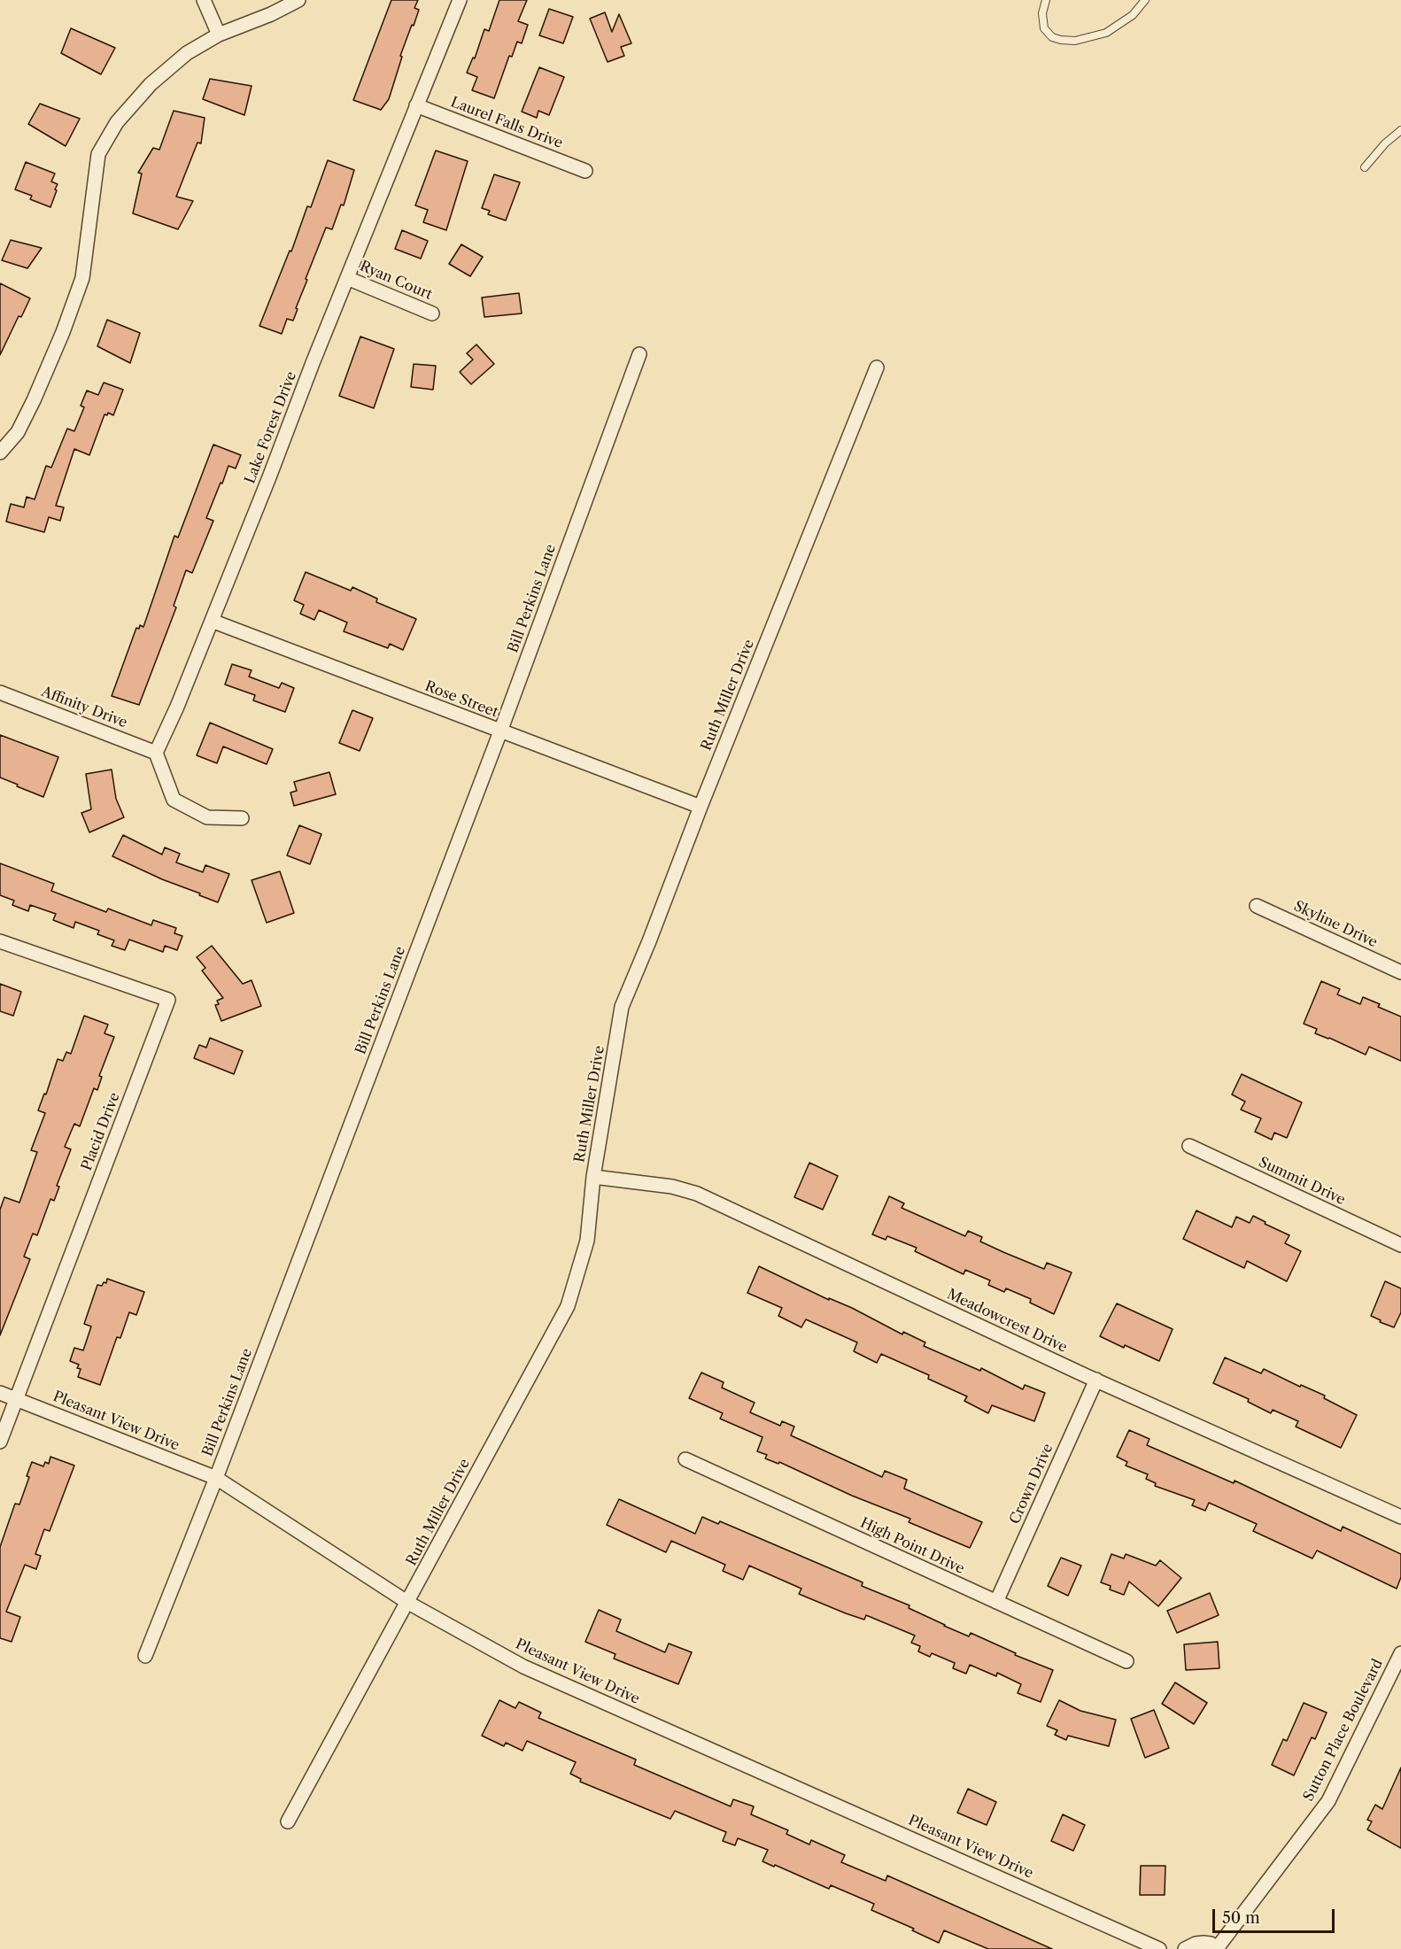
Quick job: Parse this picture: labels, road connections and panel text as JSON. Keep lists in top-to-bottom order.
{
  "streets": {
    "street": [
      "Laurel Falls Drive",
      "Ryan Court",
      "Lake Forest Drive",
      "Bill Perkins Lane",
      "Ruth Miller Drive",
      "Rose Street",
      "Affinity Drive",
      "Skyline Drive",
      "Placid Drive",
      "Summit Drive",
      "Meadowcrest Drive",
      "Pleasant View Drive",
      "Crown Drive",
      "High Point Drive",
      "Sutton Place Boulevard"
    ]
  },
  "crossings": [
    ["Laurel Falls Drive", "Lake Forest Drive"],
    ["Ryan Court", "Lake Forest Drive"],
    ["Lake Forest Drive", "Rose Street"],
    ["Lake Forest Drive", "Affinity Drive"],
    ["Bill Perkins Lane", "Rose Street"],
    ["Bill Perkins Lane", "Pleasant View Drive"],
    ["Ruth Miller Drive", "Rose Street"],
    ["Ruth Miller Drive", "Meadowcrest Drive"],
    ["Ruth Miller Drive", "Pleasant View Drive"],
    ["Placid Drive", "Pleasant View Drive"],
    ["Meadowcrest Drive", "Crown Drive"],
    ["Crown Drive", "High Point Drive"]
  ],
  "scale_bar": "50 m"
}
